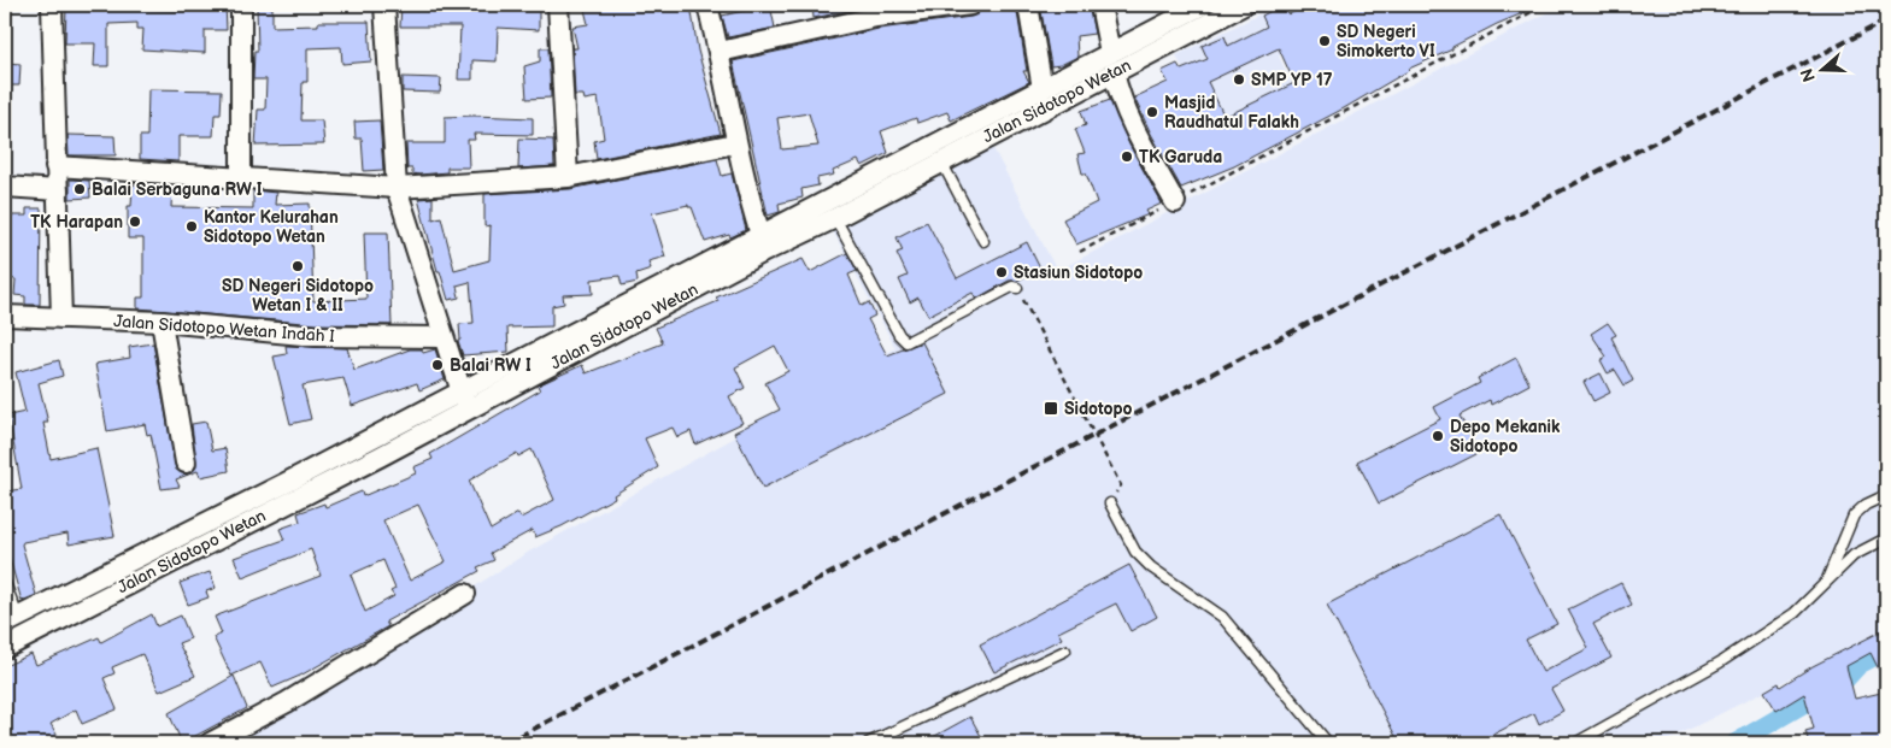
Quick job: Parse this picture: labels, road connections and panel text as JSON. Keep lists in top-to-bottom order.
{
  "streets": {
    "street": ["Jalan Sidotopo Wetan", "Jalan Sidotopo Wetan Indah I"]
  },
  "places": {
    "other": [
      "SD Negeri Simokerto VI",
      "SMP YP 17",
      "Masjid Raudhatul Falakh",
      "TK Garuda",
      "Balai Serbaguna RW I",
      "TK Harapan",
      "Kantor Kelurahan Sidotopo Wetan",
      "SD Negeri Sidotopo Wetan I & II",
      "Stasiun Sidotopo",
      "Balai RW I",
      "Depo Mekanik Sidotopo"
    ],
    "transit": ["Sidotopo"]
  },
  "north": "left"
}
